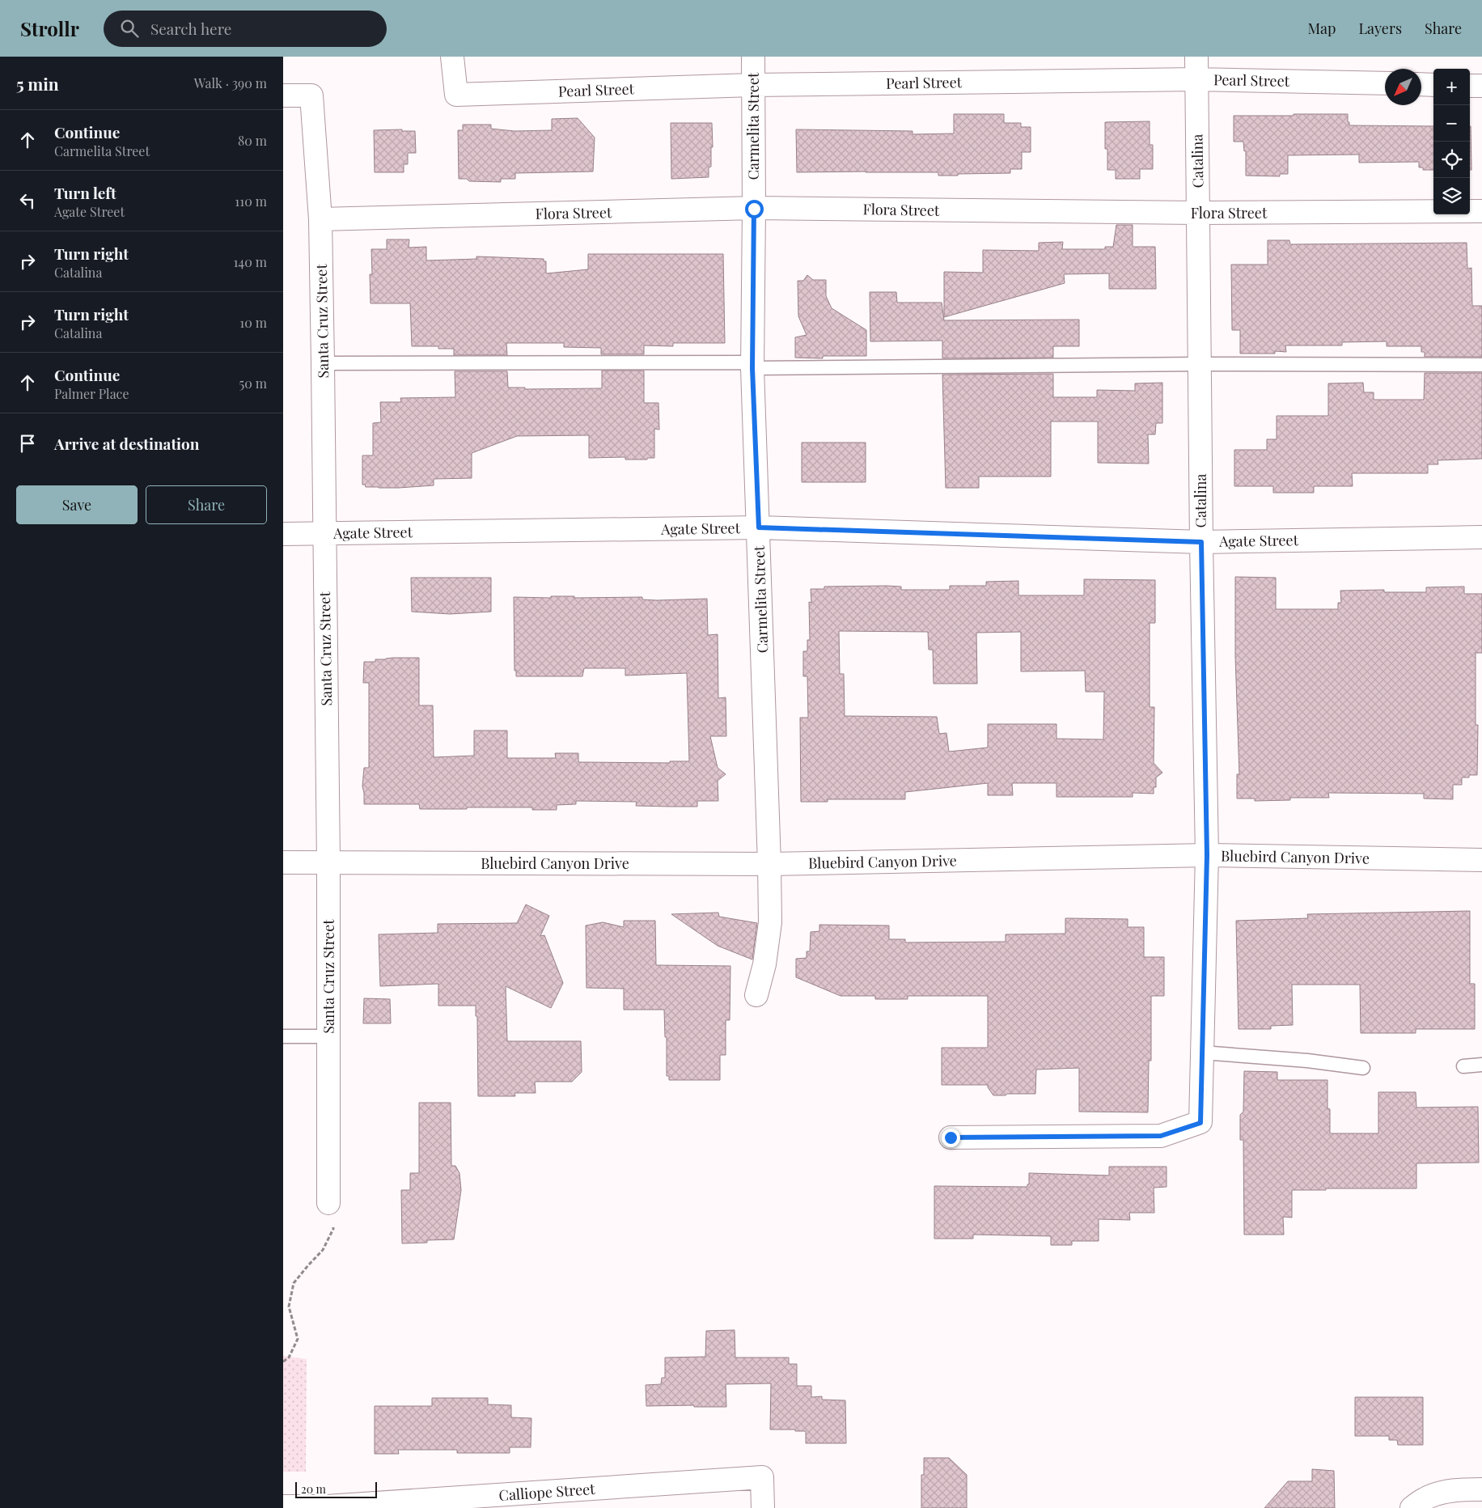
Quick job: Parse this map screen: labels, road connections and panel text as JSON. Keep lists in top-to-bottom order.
{
  "streets": {
    "street": [
      "Pearl Street",
      "Carmelita Street",
      "Catalina",
      "Flora Street",
      "Santa Cruz Street",
      "Agate Street",
      "Bluebird Canyon Drive",
      "Calliope Street"
    ]
  },
  "crossings": [
    ["Pearl Street", "Carmelita Street"],
    ["Pearl Street", "Catalina"],
    ["Carmelita Street", "Flora Street"],
    ["Carmelita Street", "Agate Street"],
    ["Carmelita Street", "Bluebird Canyon Drive"],
    ["Catalina", "Flora Street"],
    ["Catalina", "Agate Street"],
    ["Catalina", "Bluebird Canyon Drive"],
    ["Flora Street", "Santa Cruz Street"],
    ["Santa Cruz Street", "Agate Street"],
    ["Santa Cruz Street", "Bluebird Canyon Drive"]
  ],
  "scale_bar": "20 m",
  "north": "bottom left",
  "page": {
    "header": "Strollr",
    "search": "Search here",
    "nav": ["Map", "Layers", "Share"],
    "heading": ["5 min", "Walk · 390 m"],
    "map_buttons": ["+", "−"],
    "list": [
      ["Continue", "Carmelita Street", "80 m"],
      ["Turn left", "Agate Street", "110 m"],
      ["Turn right", "Catalina", "140 m"],
      ["Turn right", "Catalina", "10 m"],
      ["Continue", "Palmer Place", "50 m"],
      "Arrive at destination"
    ],
    "buttons": ["Save", "Share"],
    "scale": "20 m"
  }
}
